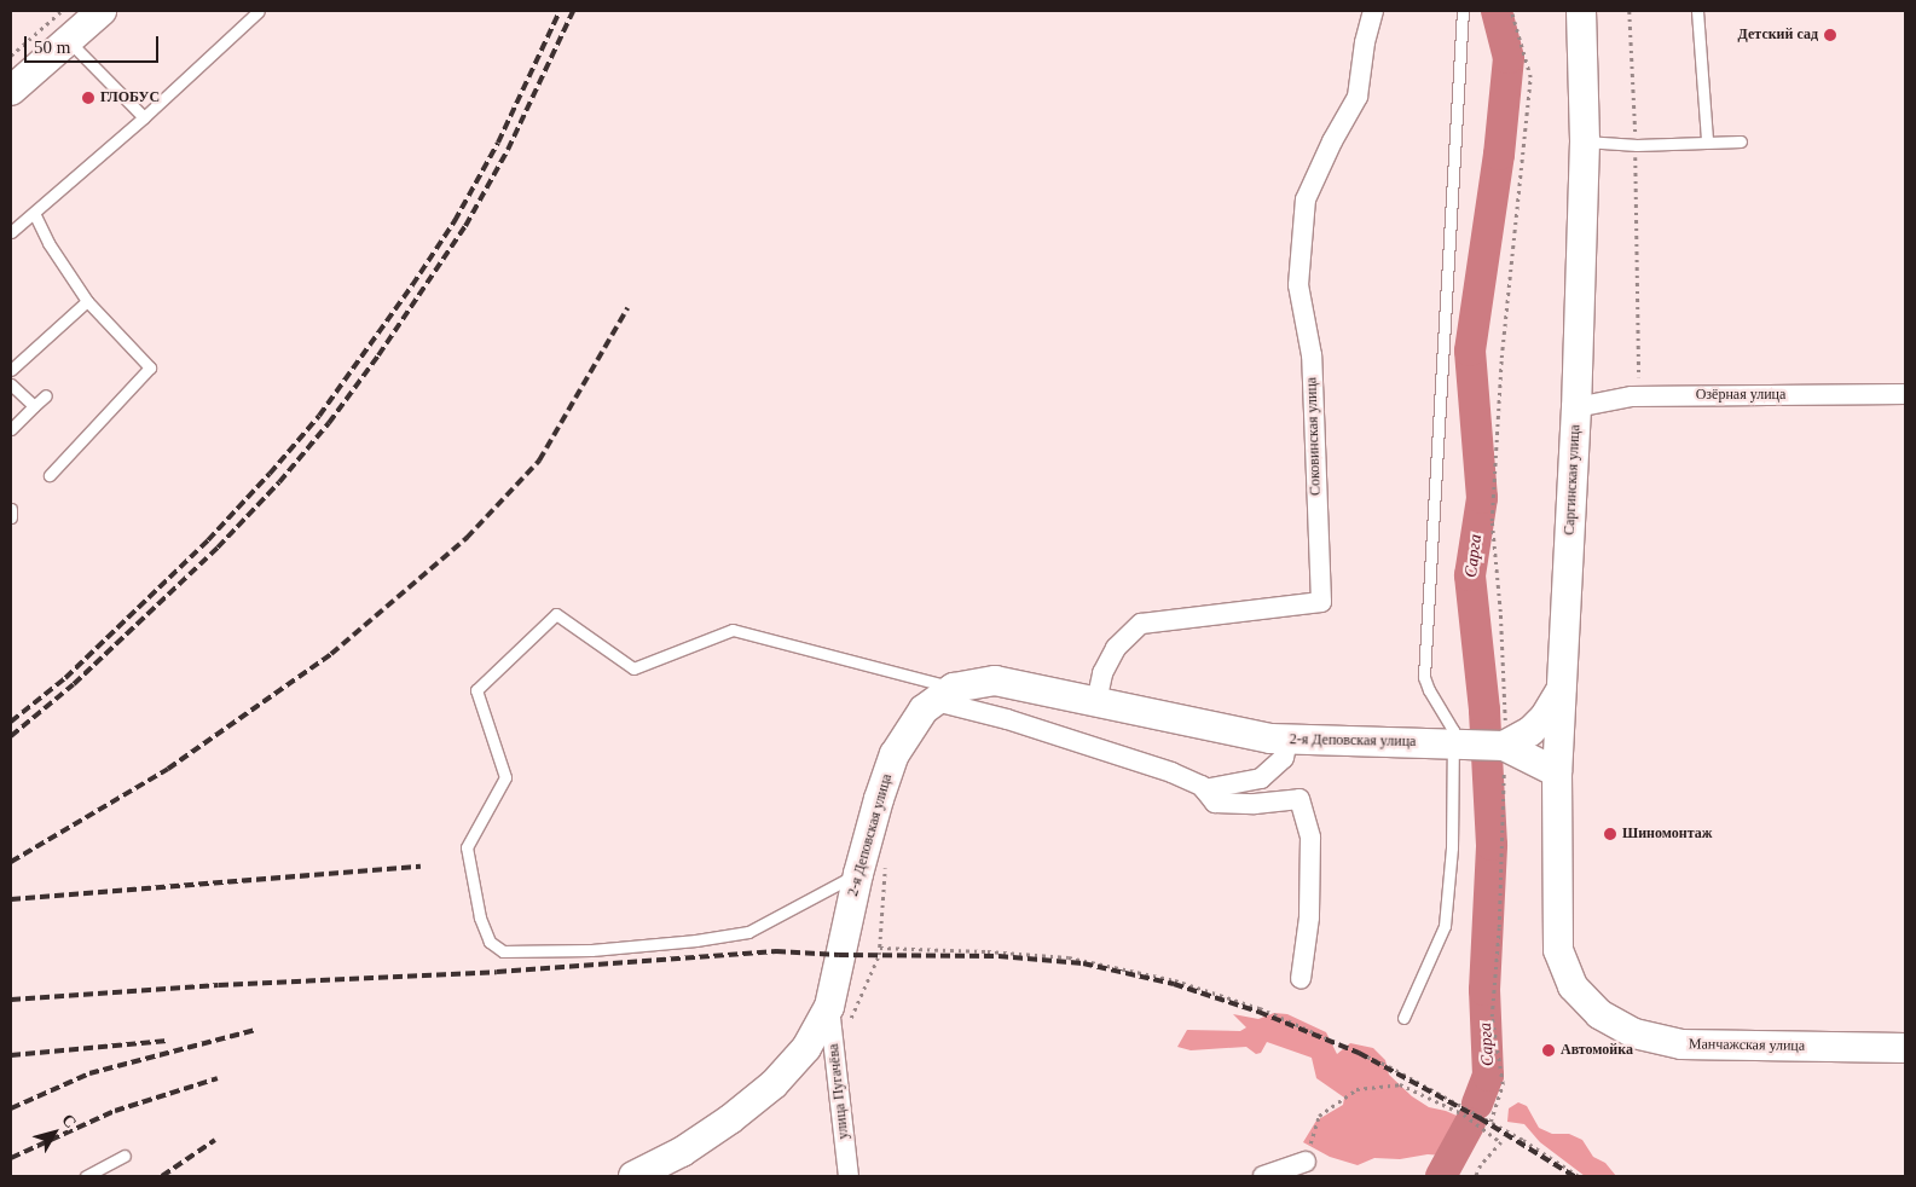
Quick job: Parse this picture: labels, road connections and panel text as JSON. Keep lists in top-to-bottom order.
{
  "streets": {
    "street": [
      "Озёрная улица",
      "Соковинская улица",
      "Саргинская улица",
      "2-я Деповская улица",
      "Манчажская улица",
      "улица Пугачёва"
    ]
  },
  "crossings": [
    ["Озёрная улица", "Саргинская улица"],
    ["Соковинская улица", "2-я Деповская улица"],
    ["Саргинская улица", "Манчажская улица"],
    ["2-я Деповская улица", "улица Пугачёва"]
  ],
  "water": ["Сарга"],
  "places": [
    "Детский сад",
    "ГЛОБУС",
    "Шиномонтаж",
    "Автомойка"
  ],
  "scale_bar": "50 m",
  "north": "top right"
}
